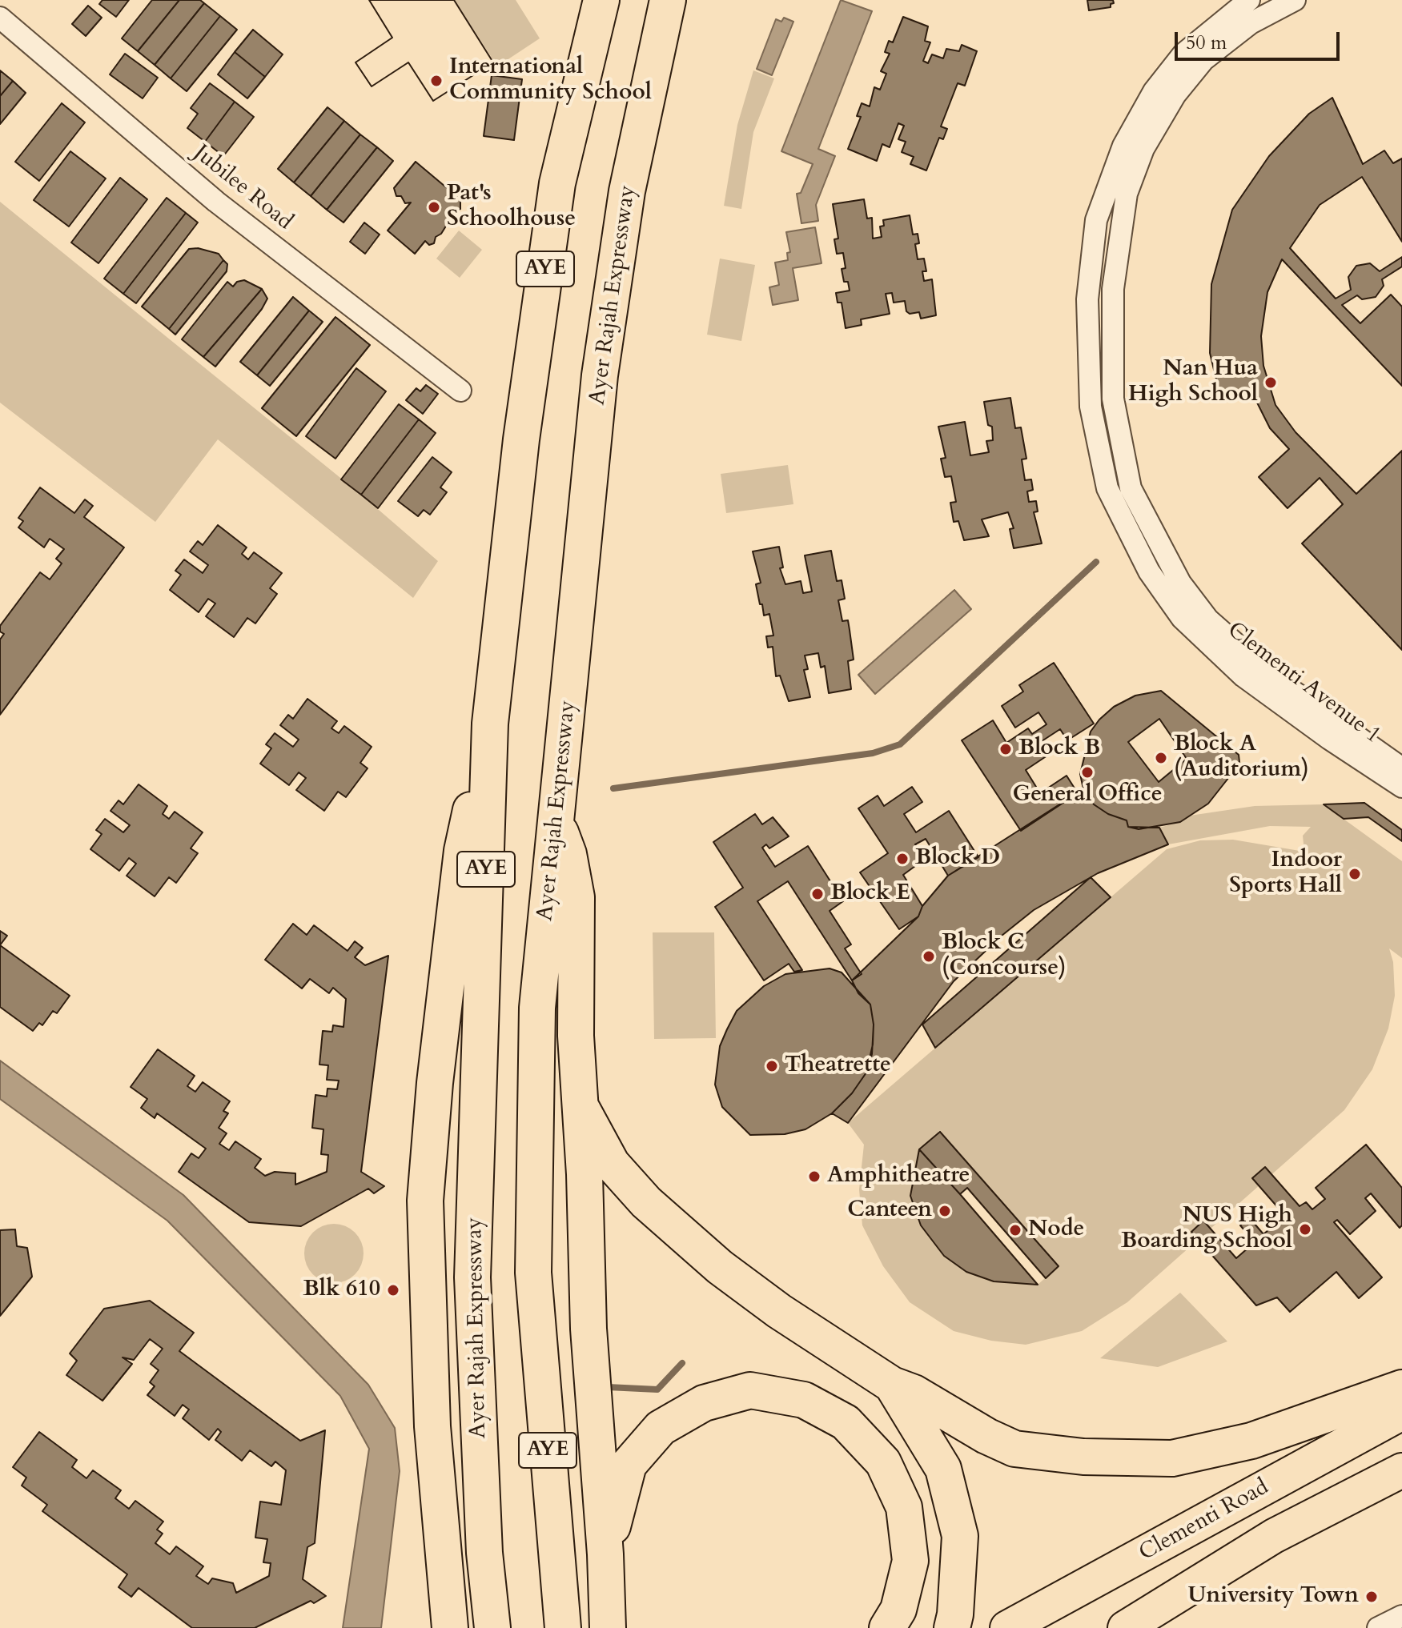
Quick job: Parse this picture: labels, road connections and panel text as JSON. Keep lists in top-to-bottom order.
{
  "streets": {
    "highway": ["AYE", "Ayer Rajah Expressway"],
    "main road": ["Clementi Road"],
    "street": ["Jubilee Road", "Clementi Avenue 1"]
  },
  "places": [
    "International Community School",
    "Pat's Schoolhouse",
    "Nan Hua High School",
    "Block B",
    "Block A (Auditorium)",
    "General Office",
    "Block D",
    "Indoor Sports Hall",
    "Block E",
    "Block C (Concourse)",
    "Theatrette",
    "Amphitheatre",
    "Canteen",
    "NUS High Boarding School",
    "Node",
    "Blk 610",
    "University Town"
  ],
  "scale_bar": "50 m"
}
